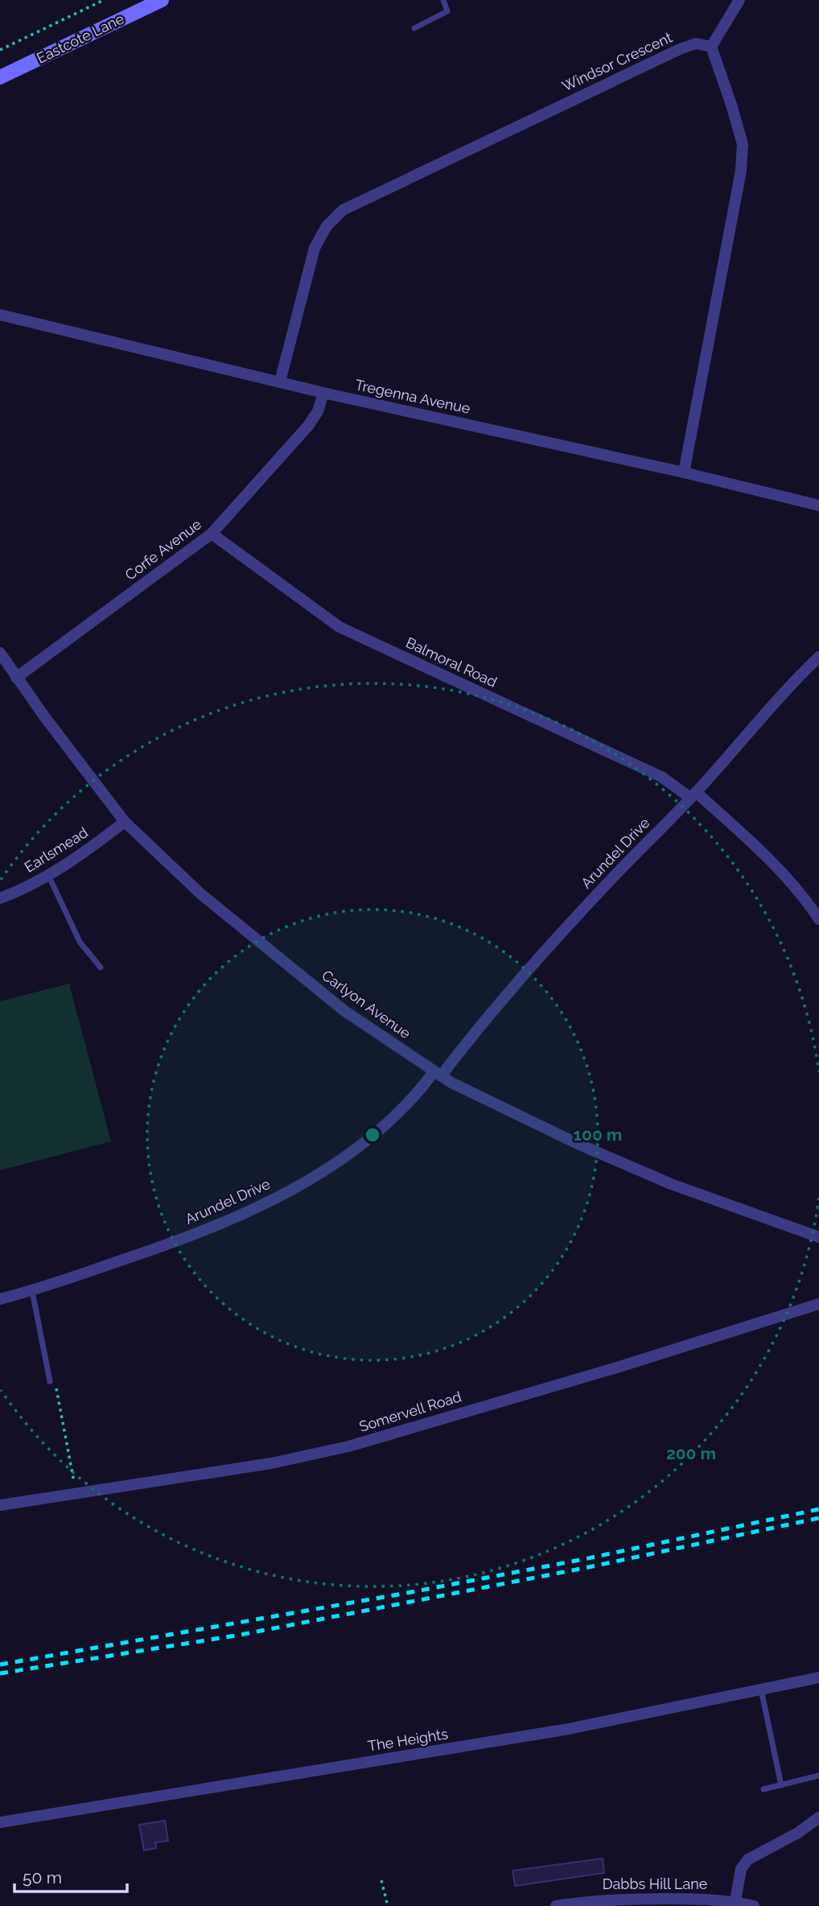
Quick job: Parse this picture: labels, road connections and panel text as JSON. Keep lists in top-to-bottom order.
{
  "streets": {
    "street": [
      "Eastcote Lane",
      "Windsor Crescent",
      "Tregenna Avenue",
      "Corfe Avenue",
      "Balmoral Road",
      "Earlsmead",
      "Arundel Drive",
      "Carlyon Avenue",
      "Somervell Road",
      "The Heights",
      "Dabbs Hill Lane"
    ]
  },
  "crossings": [
    ["Windsor Crescent", "Tregenna Avenue"],
    ["Tregenna Avenue", "Corfe Avenue"],
    ["Corfe Avenue", "Balmoral Road"],
    ["Corfe Avenue", "Carlyon Avenue"],
    ["Balmoral Road", "Arundel Drive"],
    ["Earlsmead", "Carlyon Avenue"],
    ["Arundel Drive", "Carlyon Avenue"]
  ],
  "scale_bar": "50 m",
  "rings": ["100 m", "200 m"]
}
